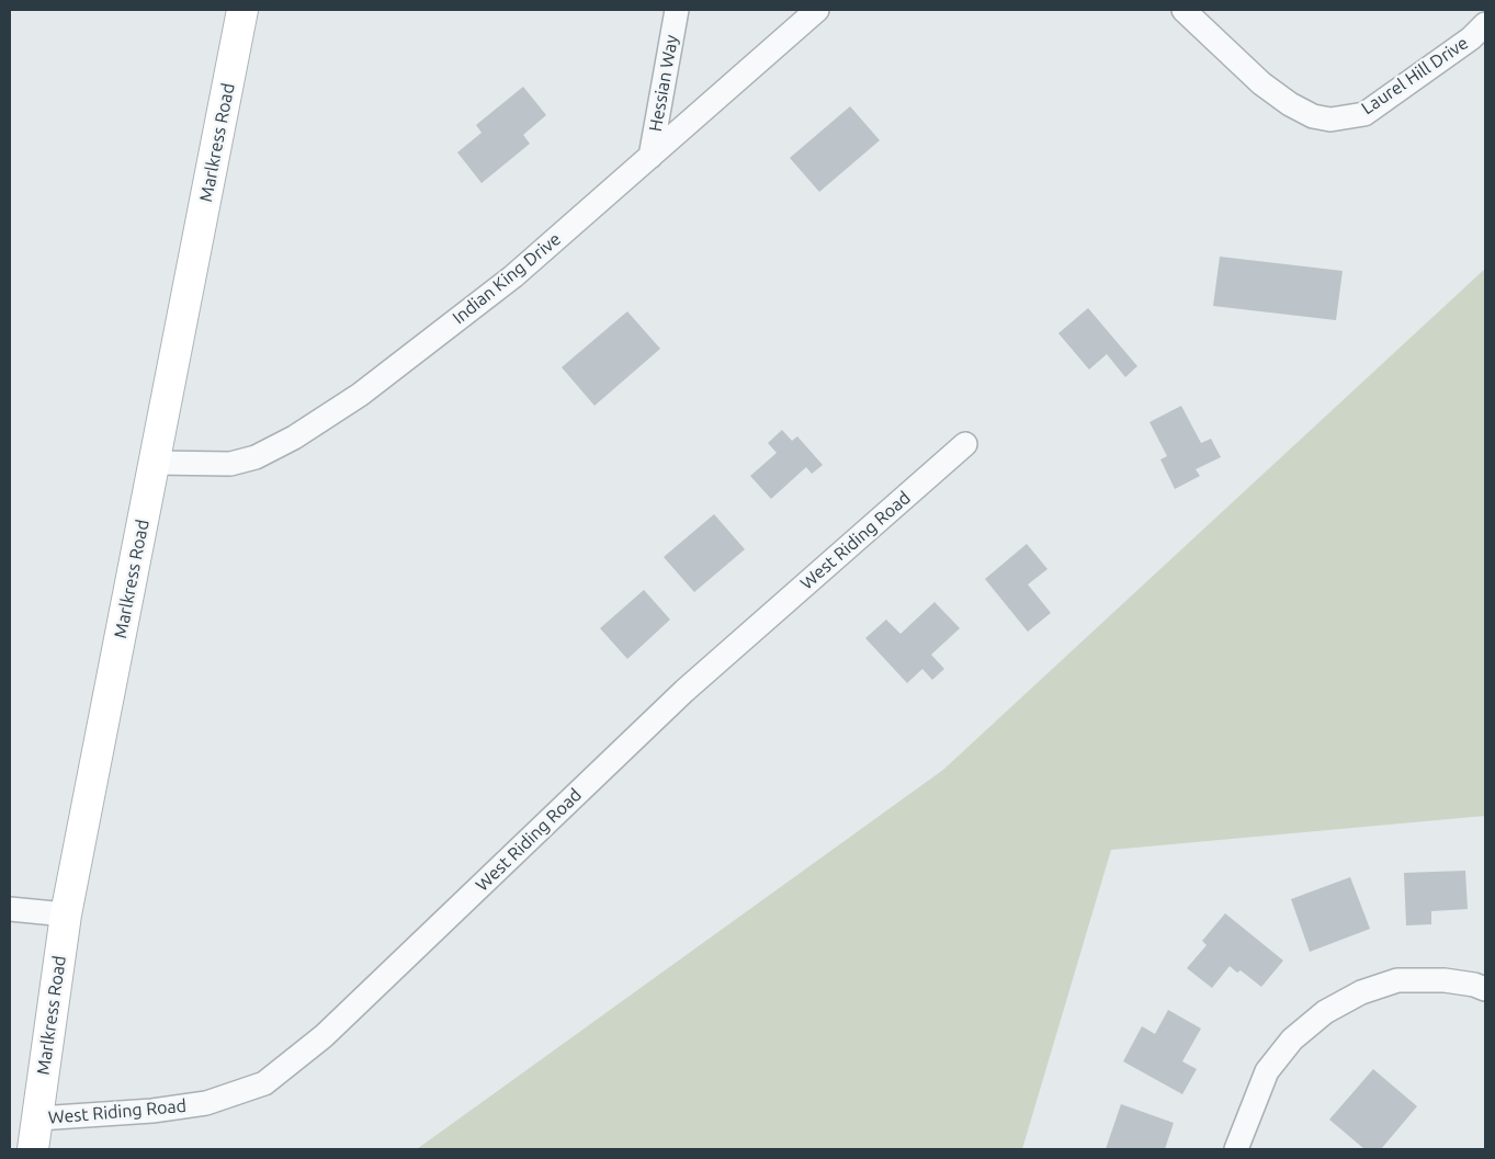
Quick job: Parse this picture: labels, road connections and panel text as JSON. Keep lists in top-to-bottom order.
{
  "streets": {
    "street": [
      "Laurel Hill Drive",
      "Hessian Way",
      "Marlkress Road",
      "Indian King Drive",
      "West Riding Road"
    ]
  },
  "crossings": [
    ["Hessian Way", "Indian King Drive"],
    ["Marlkress Road", "Indian King Drive"],
    ["Marlkress Road", "West Riding Road"]
  ]
}
